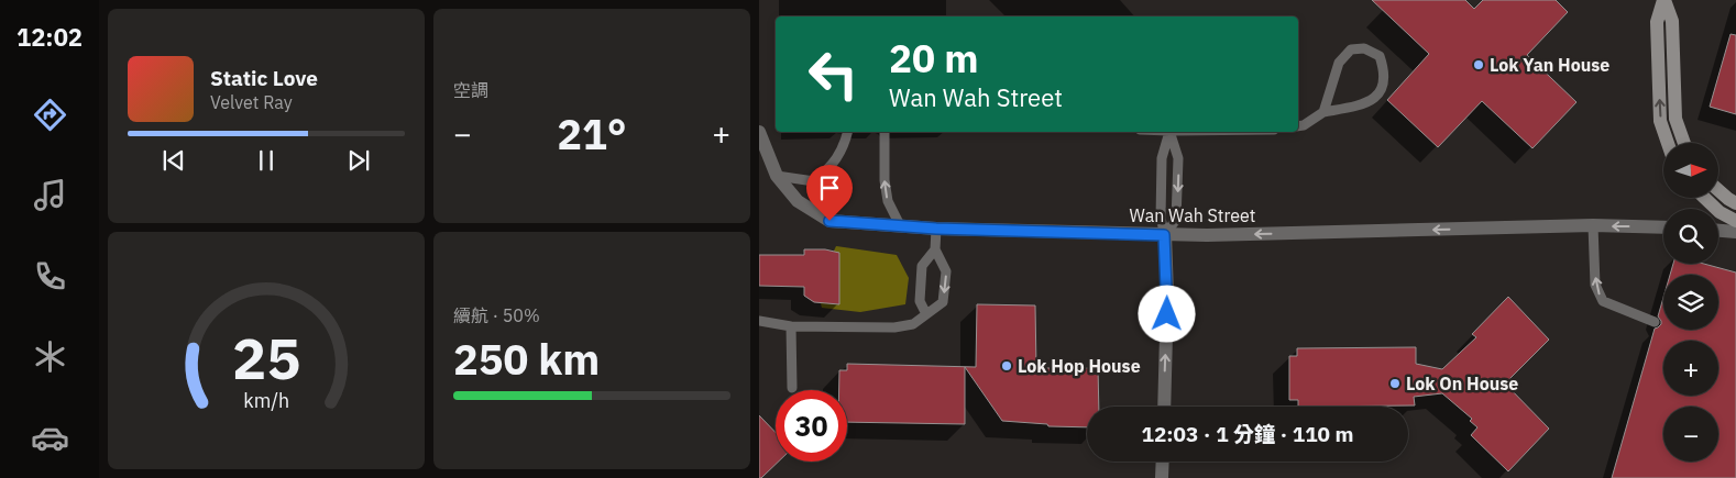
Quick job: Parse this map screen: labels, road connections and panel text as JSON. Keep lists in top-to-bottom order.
{
  "streets": {
    "street": ["Wan Wah Street"]
  },
  "one_way": ["Wan Wah Street"],
  "places": ["Lok Yan House", "Lok Hop House", "Lok On House"],
  "north": "right",
  "page": {
    "tabs": "12:02",
    "tile": [
      "空調",
      ["續航 · 50%", "250 km"]
    ],
    "turn": ["20 m", "Wan Wah Street"],
    "song": ["Static Love", "Velvet Ray"],
    "heat": ["−", "21°", "+"],
    "map_buttons": ["+", "−"],
    "limit": "30",
    "trip": "12:03 · 1 分鐘 · 110 m",
    "gauge": ["25", "km/h"]
  }
}
